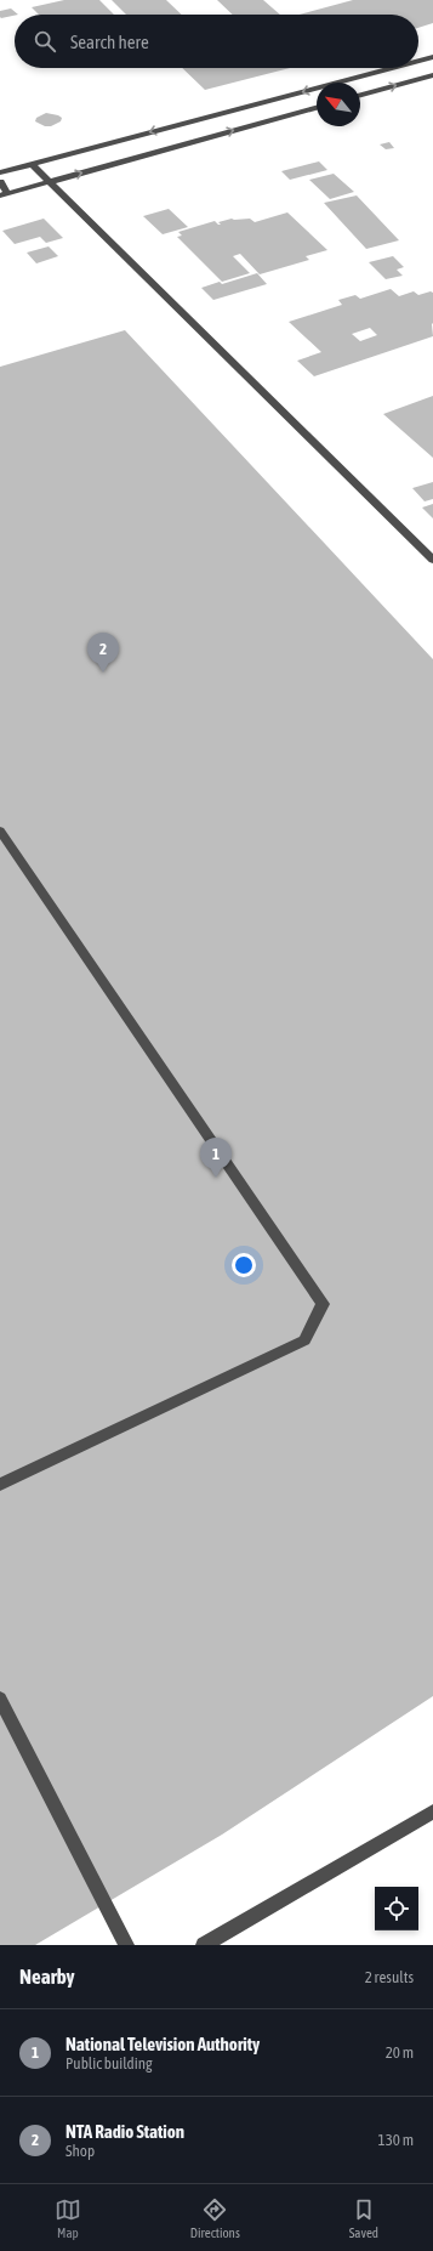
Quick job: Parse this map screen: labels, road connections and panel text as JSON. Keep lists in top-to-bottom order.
{
  "north": "top left",
  "page": {
    "search": "Search here",
    "pins": ["2", "1"],
    "heading": ["Nearby", "2 results"],
    "list": [
      {
        "mark": "1",
        "name": "National Television Authority",
        "note": "Public building",
        "value": "20 m"
      },
      {
        "mark": "2",
        "name": "NTA Radio Station",
        "note": "Shop",
        "value": "130 m"
      }
    ],
    "nav": ["Map", "Directions", "Saved"]
  }
}
